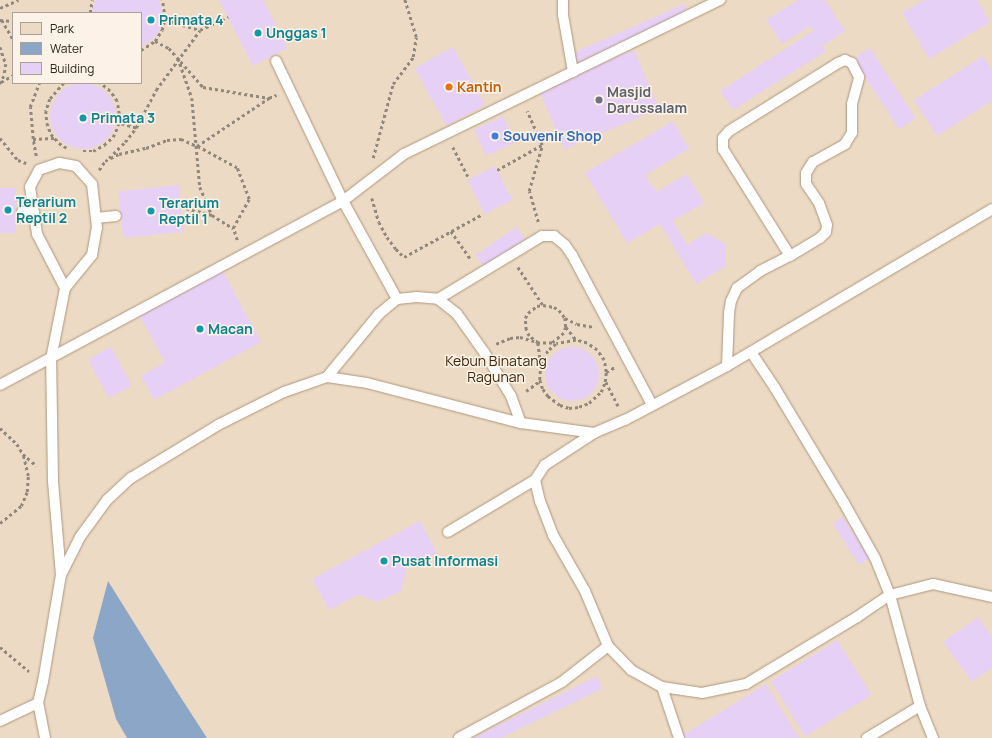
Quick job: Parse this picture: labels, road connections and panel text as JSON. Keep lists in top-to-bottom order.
{
  "parks": ["Kebun Binatang Ragunan"],
  "places": [
    "Primata 4",
    "Unggas 1",
    "Kantin",
    "Masjid Darussalam",
    "Primata 3",
    "Souvenir Shop",
    "Terarium Reptil 2",
    "Terarium Reptil 1",
    "Macan",
    "Pusat Informasi"
  ],
  "legend": ["Park", "Water", "Building"]
}
